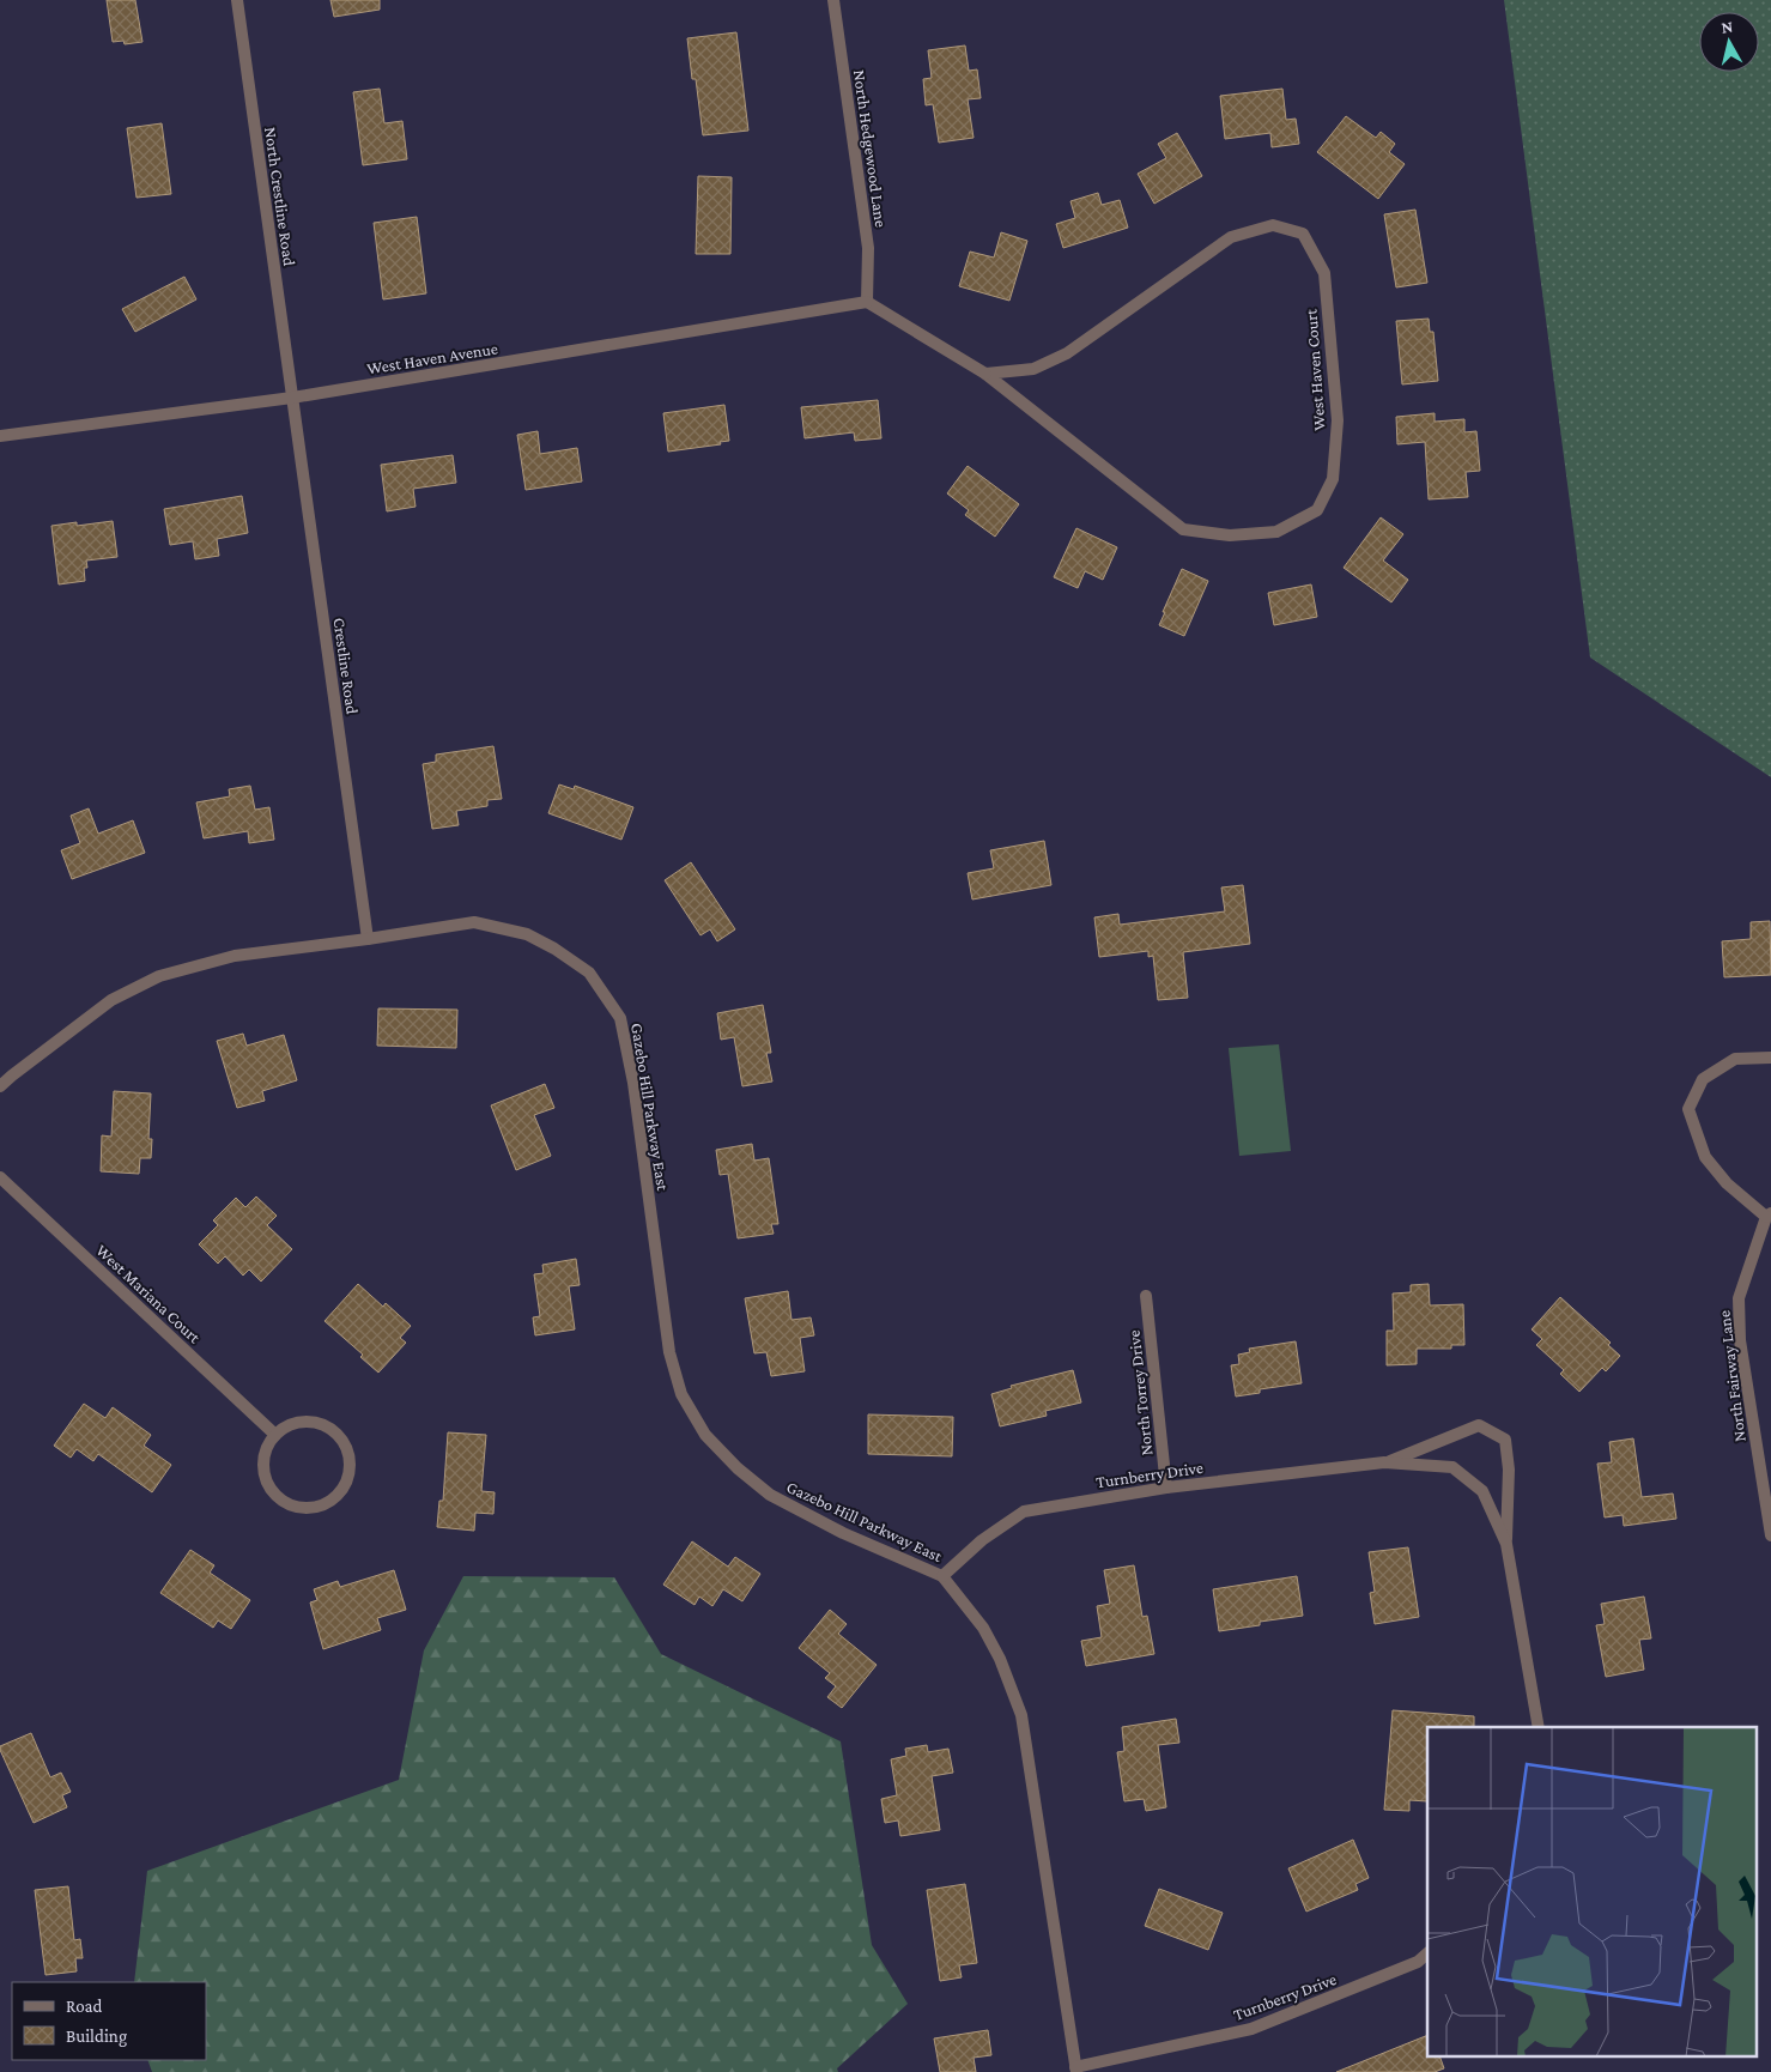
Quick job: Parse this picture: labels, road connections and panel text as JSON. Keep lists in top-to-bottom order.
{
  "streets": {
    "street": [
      "North Hedgewood Lane",
      "North Crestline Road",
      "West Haven Avenue",
      "West Haven Court",
      "Crestline Road",
      "Gazebo Hill Parkway East",
      "West Mariana Court",
      "North Fairway Lane",
      "North Torrey Drive",
      "Turnberry Drive"
    ]
  },
  "crossings": [
    ["North Hedgewood Lane", "West Haven Avenue"],
    ["North Hedgewood Lane", "West Haven Court"],
    ["North Crestline Road", "West Haven Avenue"],
    ["North Crestline Road", "Crestline Road"],
    ["West Haven Avenue", "West Haven Court"],
    ["West Haven Avenue", "Crestline Road"],
    ["Crestline Road", "Gazebo Hill Parkway East"],
    ["Gazebo Hill Parkway East", "Turnberry Drive"],
    ["North Torrey Drive", "Turnberry Drive"]
  ],
  "legend": ["Road", "Building"],
  "north": "top"
}
